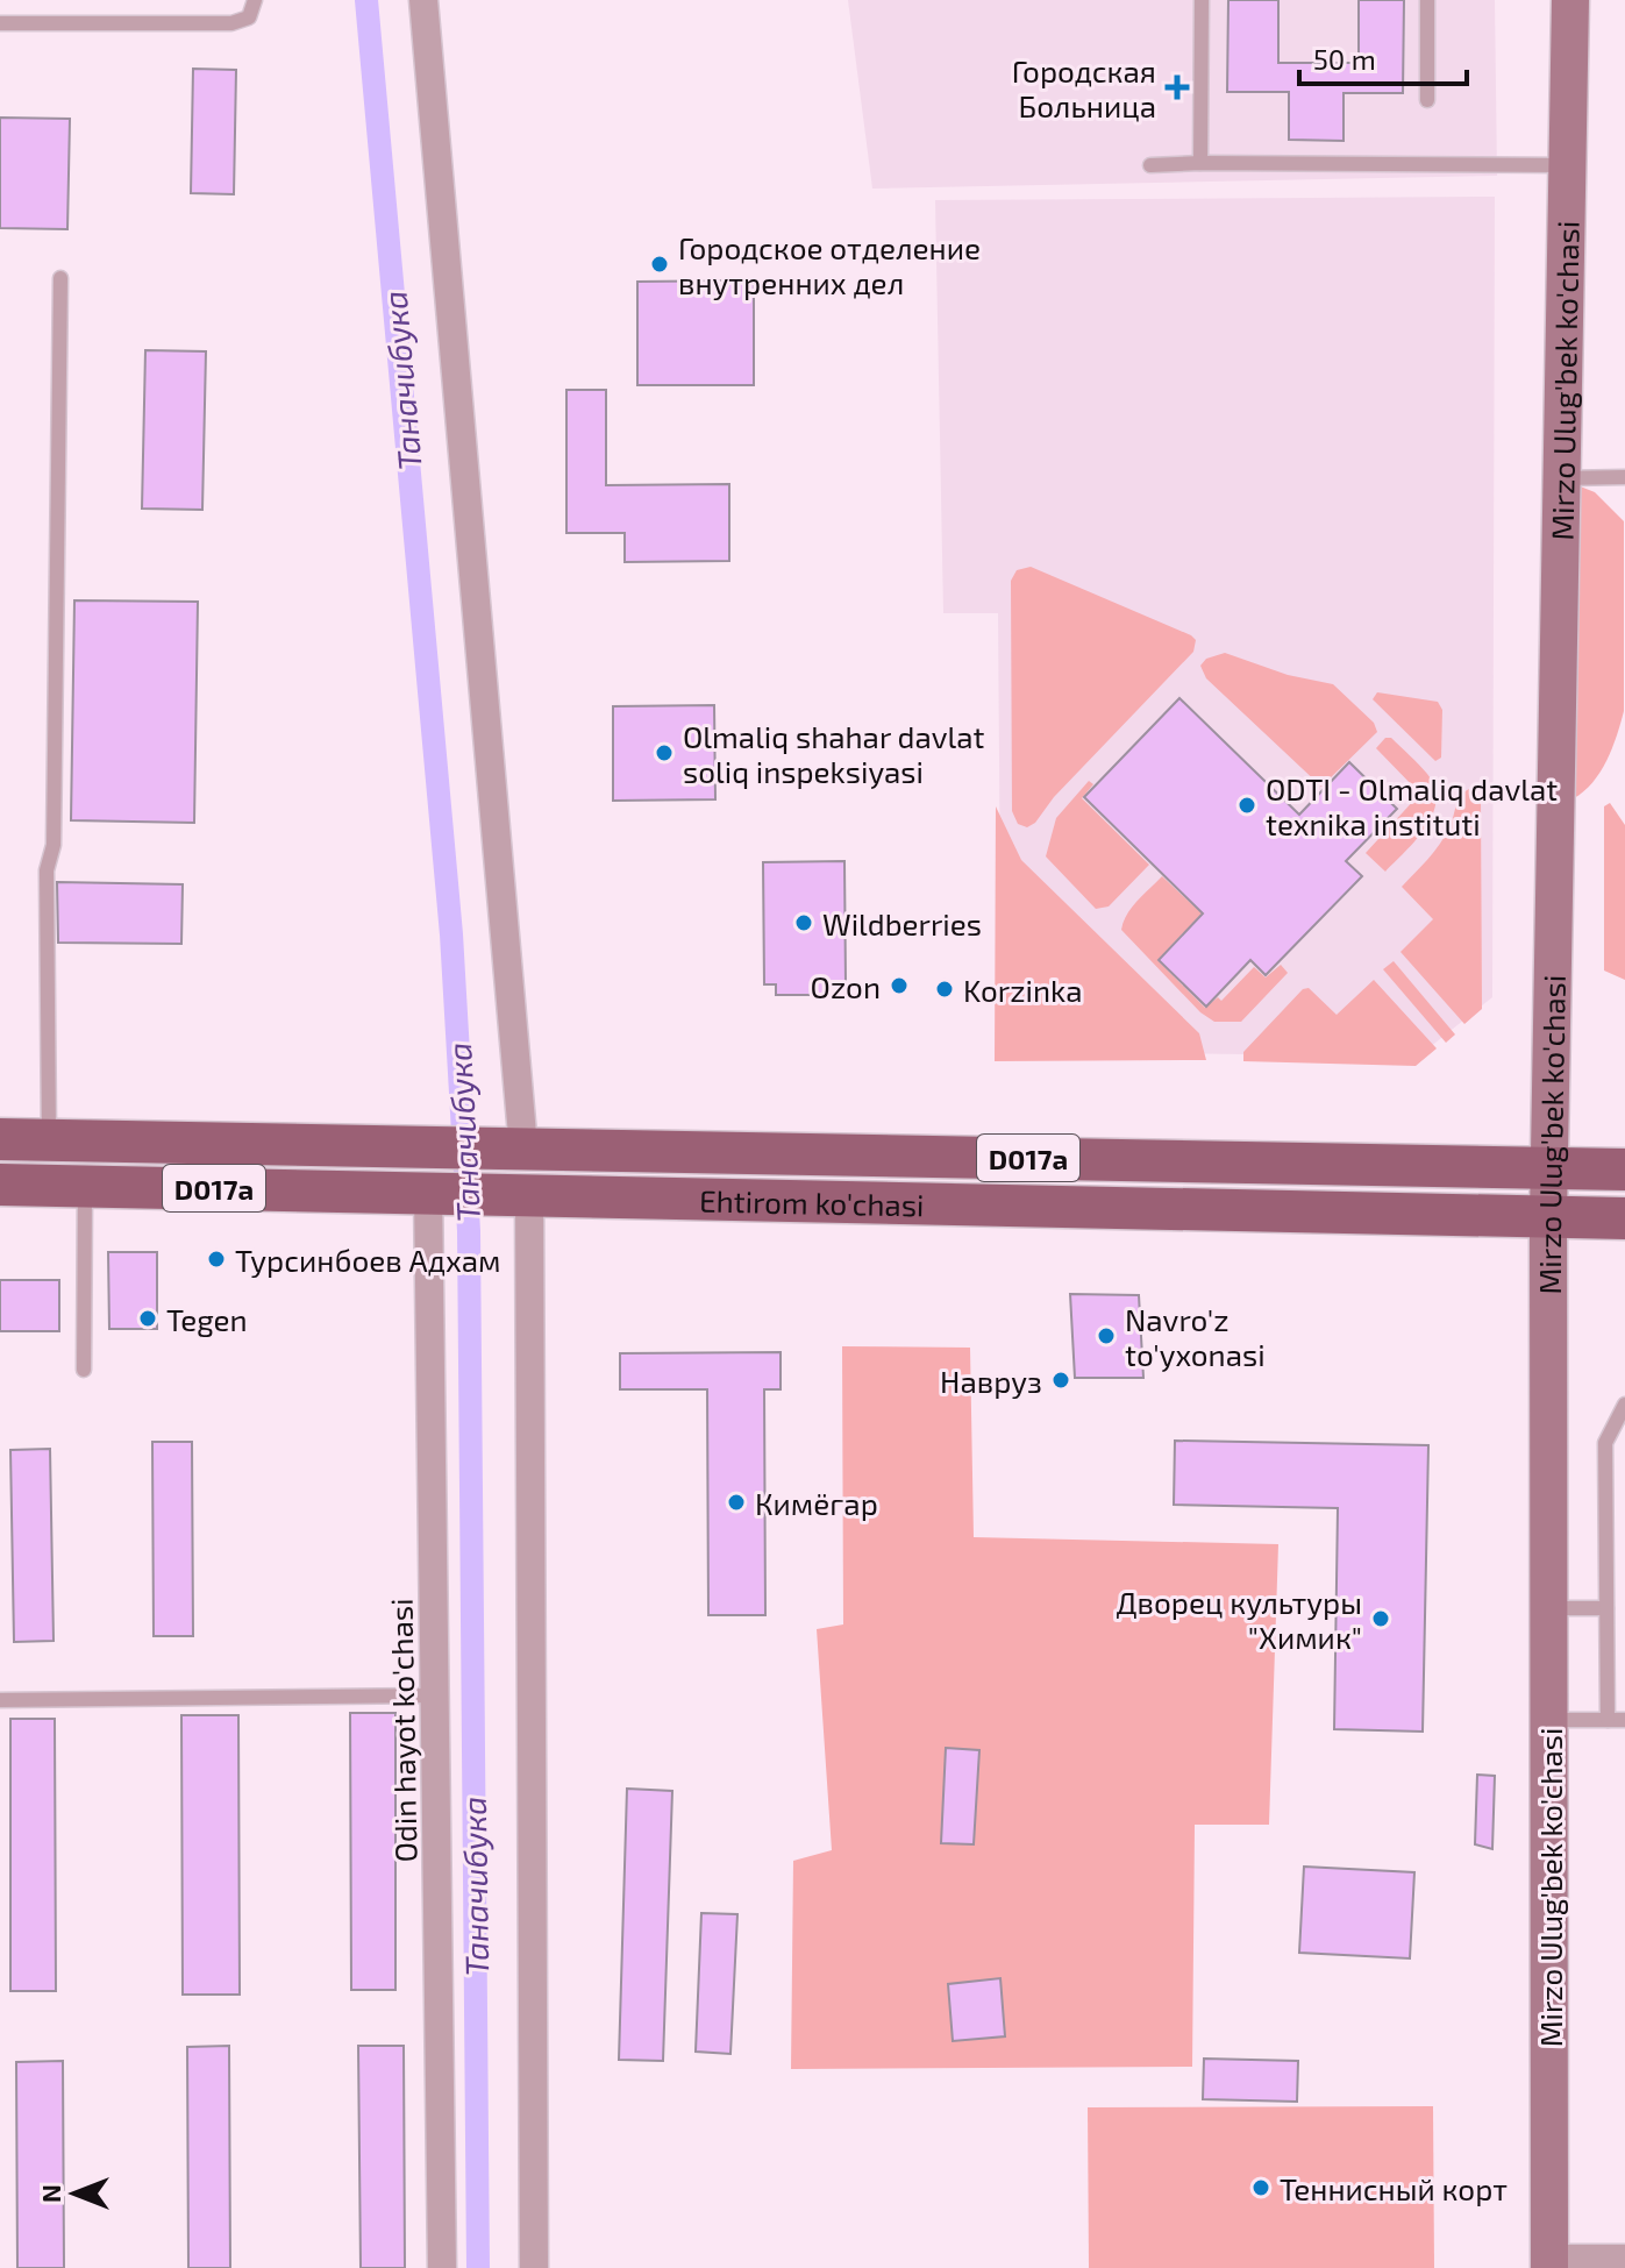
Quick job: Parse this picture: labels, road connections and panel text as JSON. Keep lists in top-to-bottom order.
{
  "streets": {
    "main road": ["Mirzo Ulug'bek ko'chasi", "D017a", "Ehtirom ko'chasi"],
    "street": ["Odin hayot ko'chasi"]
  },
  "crossings": [
    ["Mirzo Ulug'bek ko'chasi", "Ehtirom ko'chasi"],
    ["Ehtirom ko'chasi", "Odin hayot ko'chasi"]
  ],
  "water": ["Таначибука"],
  "places": {
    "health": ["Городская Больница"],
    "other": [
      "Городское отделение внутренних дел",
      "Olmaliq shahar davlat soliq inspeksiyasi",
      "ODTI - Olmaliq davlat texnika instituti",
      "Wildberries",
      "Ozon",
      "Korzinka",
      "Турсинбоев Адхам",
      "Tegen",
      "Navro'z to'yxonasi",
      "Навруз",
      "Кимёгар",
      "Дворец культуры \"Химик\"",
      "Теннисный корт"
    ]
  },
  "scale_bar": "50 m",
  "north": "left"
}
